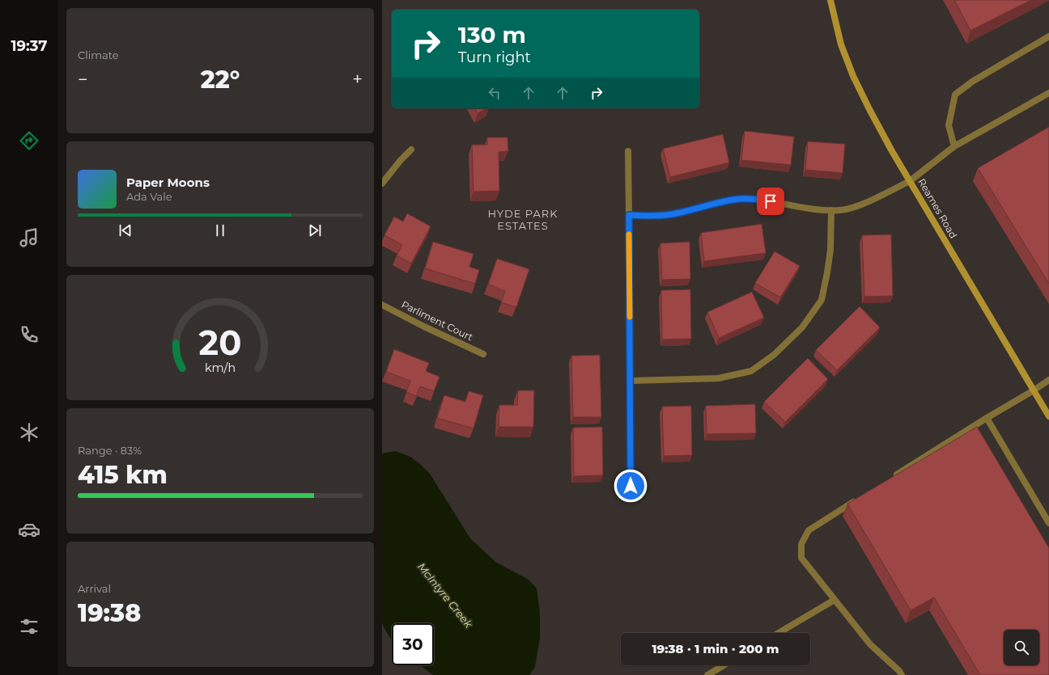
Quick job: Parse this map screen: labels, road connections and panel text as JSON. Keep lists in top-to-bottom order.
{
  "streets": {
    "main road": ["Reames Road"],
    "street": ["Parliment Court"]
  },
  "districts": ["HYDE PARK ESTATES"],
  "water": ["McIntyre Creek"],
  "page": {
    "tabs": "19:37",
    "tile": [
      "Climate",
      ["Range · 83%", "415 km"],
      ["Arrival", "19:38"]
    ],
    "turn": ["130 m", "Turn right"],
    "heat": ["−", "22°", "+"],
    "song": ["Paper Moons", "Ada Vale"],
    "limit": "30",
    "trip": "19:38 · 1 min · 200 m",
    "gauge": ["20", "km/h"]
  }
}
